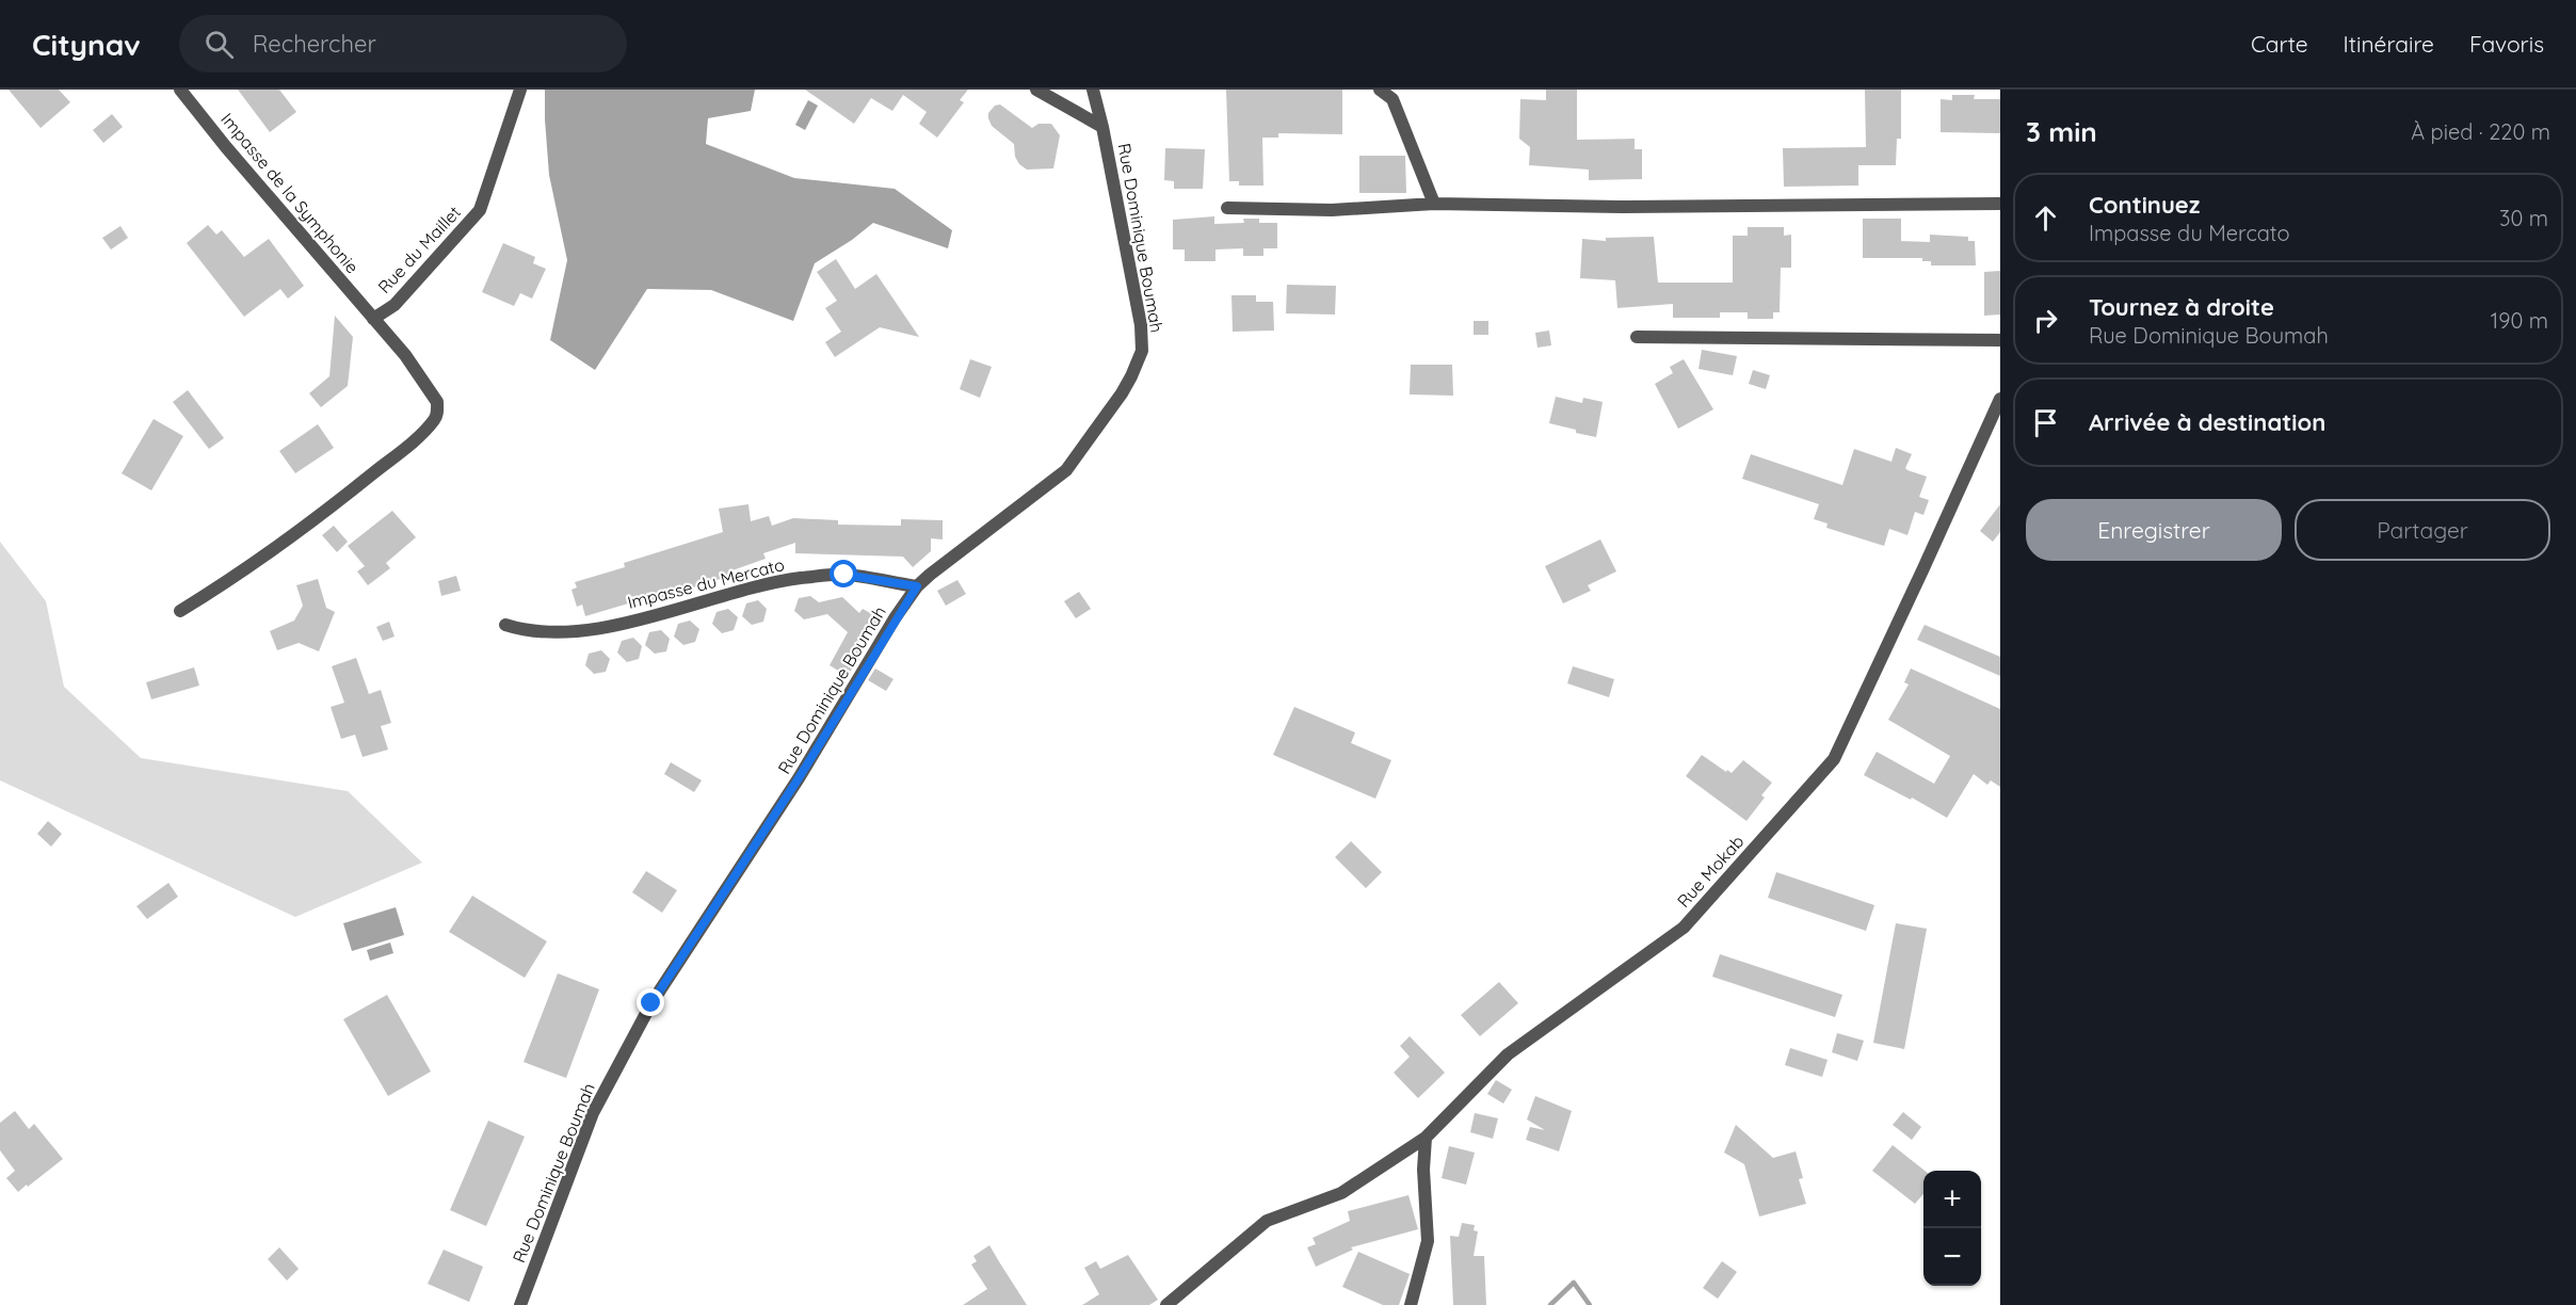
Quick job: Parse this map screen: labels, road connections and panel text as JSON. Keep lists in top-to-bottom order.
{
  "streets": {
    "street": [
      "Impasse de la Symphonie",
      "Rue Dominique Boumah",
      "Rue du Maillet",
      "Impasse du Mercato",
      "Rue Mokab"
    ]
  },
  "crossings": [
    ["Impasse de la Symphonie", "Rue du Maillet"],
    ["Rue Dominique Boumah", "Impasse du Mercato"]
  ],
  "page": {
    "header": "Citynav",
    "search": "Rechercher",
    "nav": ["Carte", "Itinéraire", "Favoris"],
    "heading": ["3 min", "À pied · 220 m"],
    "list": [
      ["Continuez", "Impasse du Mercato", "30 m"],
      ["Tournez à droite", "Rue Dominique Boumah", "190 m"],
      "Arrivée à destination"
    ],
    "buttons": ["Enregistrer", "Partager"],
    "map_buttons": ["+", "−"]
  }
}
